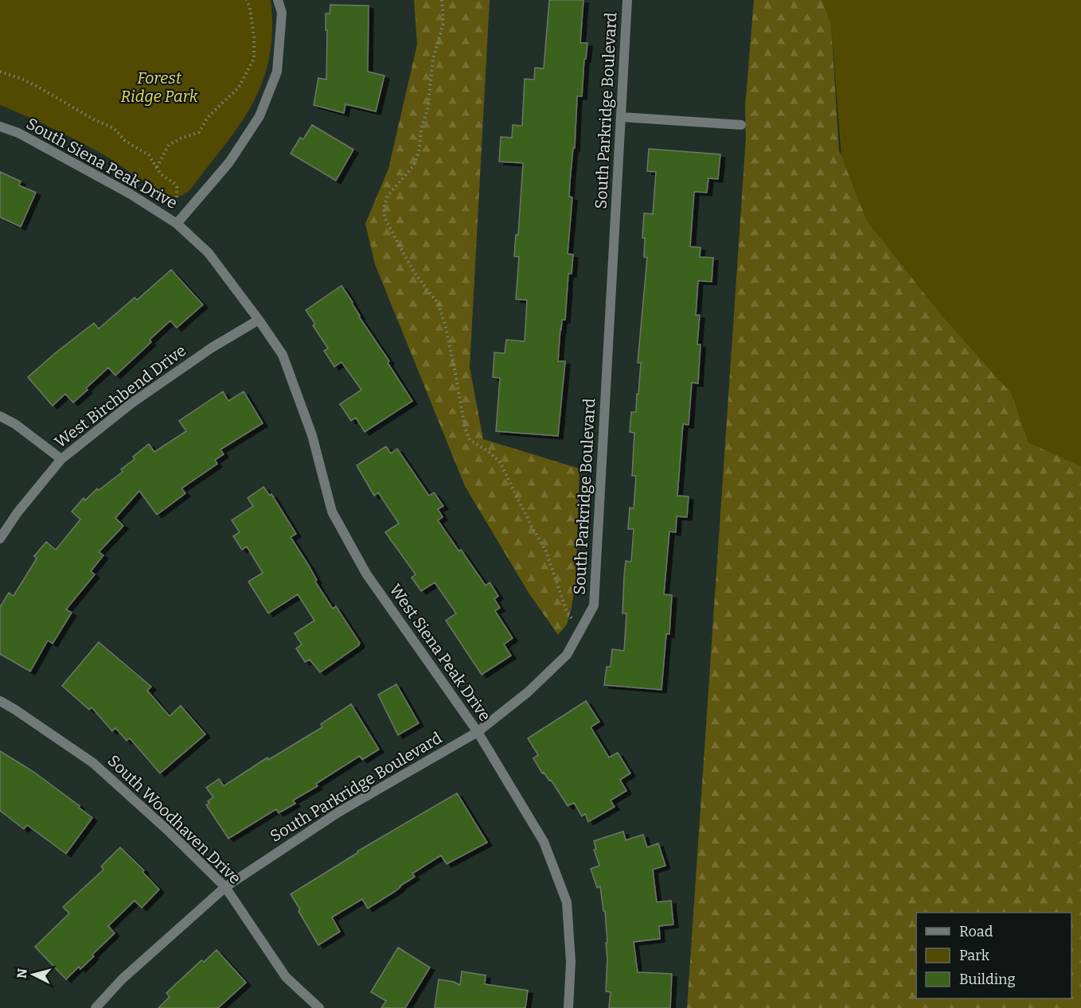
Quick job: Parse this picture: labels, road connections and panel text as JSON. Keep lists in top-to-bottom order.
{
  "streets": {
    "street": [
      "South Parkridge Boulevard",
      "South Siena Peak Drive",
      "West Birchbend Drive",
      "West Siena Peak Drive",
      "South Woodhaven Drive"
    ]
  },
  "crossings": [
    ["South Parkridge Boulevard", "West Siena Peak Drive"],
    ["South Parkridge Boulevard", "South Woodhaven Drive"],
    ["South Siena Peak Drive", "West Birchbend Drive"],
    ["South Siena Peak Drive", "West Siena Peak Drive"],
    ["West Birchbend Drive", "West Siena Peak Drive"]
  ],
  "parks": ["Forest Ridge Park"],
  "legend": ["Road", "Park", "Building"],
  "north": "left"
}
